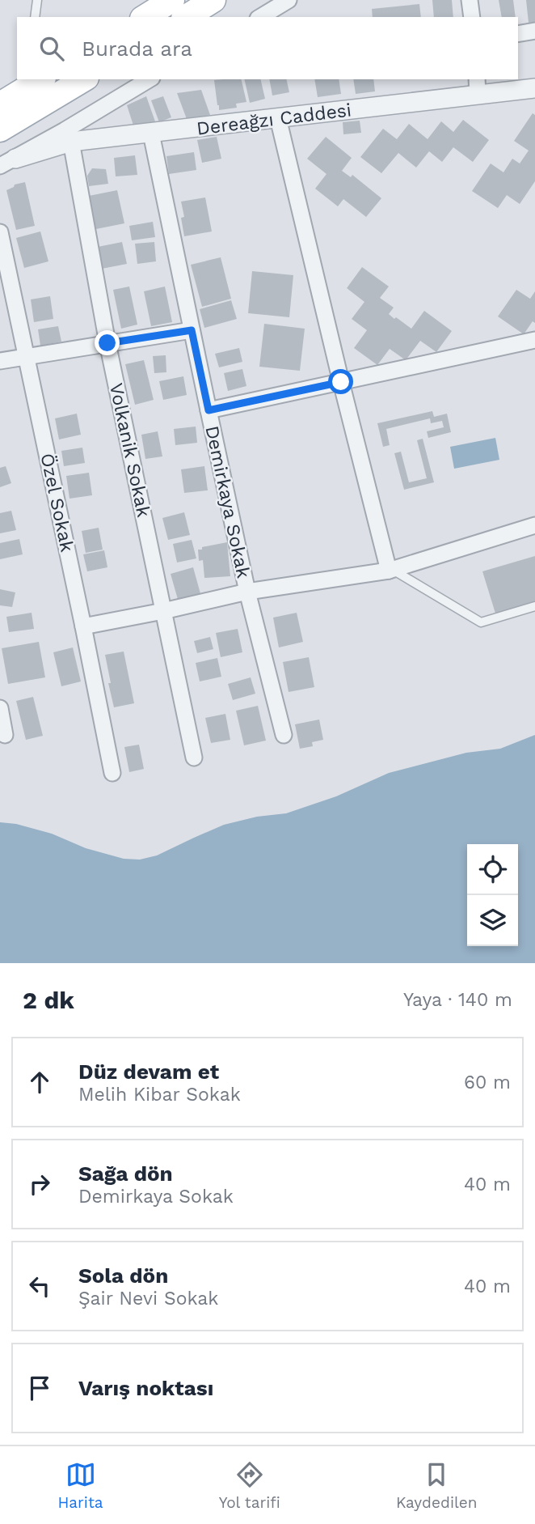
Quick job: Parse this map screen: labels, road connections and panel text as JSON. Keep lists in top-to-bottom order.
{
  "streets": {
    "street": [
      "Dereağzı Caddesi",
      "Volkanik Sokak",
      "Demirkaya Sokak",
      "Özel Sokak"
    ]
  },
  "crossings": [
    ["Dereağzı Caddesi", "Volkanik Sokak"],
    ["Dereağzı Caddesi", "Demirkaya Sokak"]
  ],
  "page": {
    "search": "Burada ara",
    "heading": ["2 dk", "Yaya · 140 m"],
    "list": [
      ["Düz devam et", "Melih Kibar Sokak", "60 m"],
      ["Sağa dön", "Demirkaya Sokak", "40 m"],
      ["Sola dön", "Şair Nevi Sokak", "40 m"],
      "Varış noktası"
    ],
    "nav": ["Harita", "Yol tarifi", "Kaydedilen"]
  }
}
